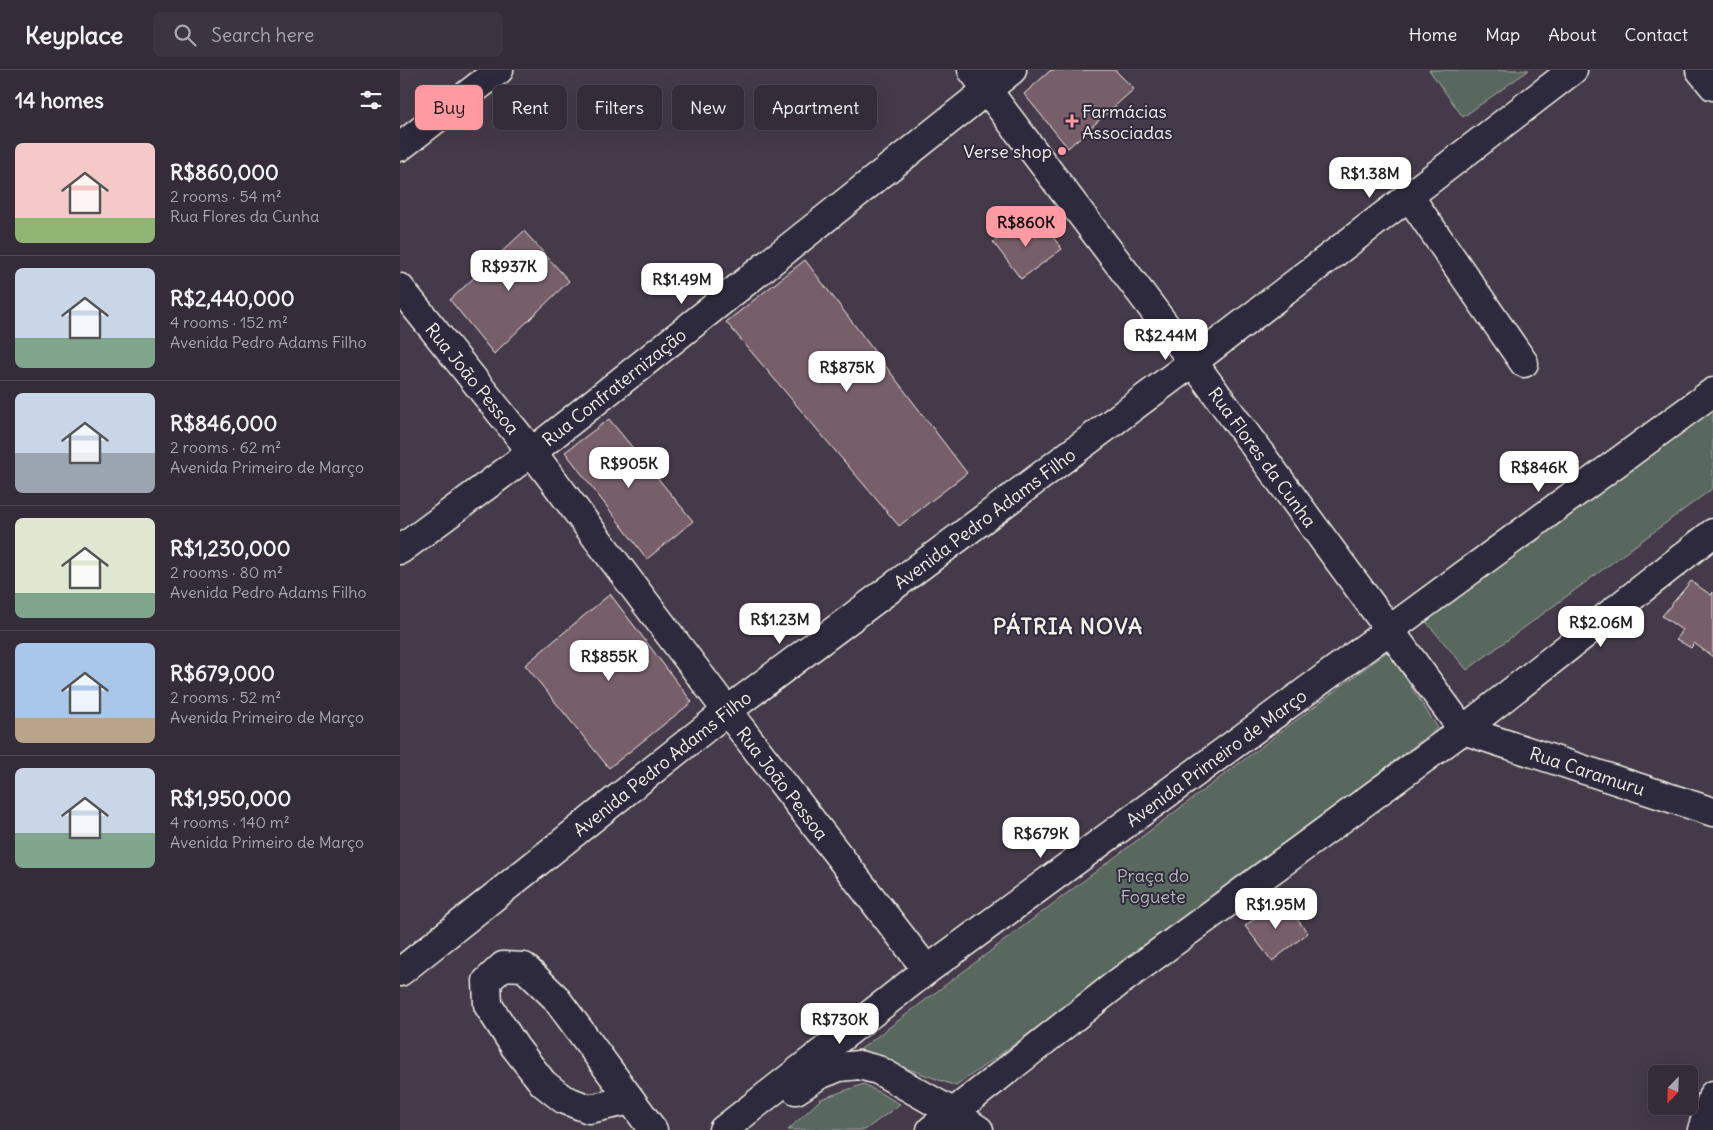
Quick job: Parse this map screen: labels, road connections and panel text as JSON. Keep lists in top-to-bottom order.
{
  "streets": {
    "main road": [
      "Rua João Pessoa",
      "Rua Confraternização",
      "Rua Flores da Cunha",
      "Avenida Pedro Adams Filho",
      "Avenida Primeiro de Março",
      "Rua Caramuru"
    ]
  },
  "crossings": [
    ["Rua João Pessoa", "Rua Confraternização"],
    ["Rua João Pessoa", "Avenida Pedro Adams Filho"],
    ["Rua João Pessoa", "Avenida Primeiro de Março"],
    ["Rua Confraternização", "Rua Flores da Cunha"],
    ["Rua Flores da Cunha", "Avenida Pedro Adams Filho"],
    ["Rua Flores da Cunha", "Avenida Primeiro de Março"],
    ["Rua Flores da Cunha", "Rua Caramuru"]
  ],
  "districts": ["PÁTRIA NOVA"],
  "parks": ["Praça do Foguete"],
  "places": {
    "health": ["Farmácias Associadas"],
    "other": ["Verse shop"]
  },
  "north": "bottom left",
  "page": {
    "header": "Keyplace",
    "search": "Search here",
    "nav": [
      "Home",
      "Map",
      "About",
      "Contact"
    ],
    "heading": "14 homes",
    "chip": [
      "Buy",
      "Rent",
      "Filters",
      "New",
      "Apartment"
    ],
    "list": [
      {
        "name": "R$860,000",
        "note": "2 rooms · 54 m² · Rua Flores da Cunha"
      },
      {
        "name": "R$2,440,000",
        "note": "4 rooms · 152 m² · Avenida Pedro Adams Filho"
      },
      {
        "name": "R$846,000",
        "note": "2 rooms · 62 m² · Avenida Primeiro de Março"
      },
      {
        "name": "R$1,230,000",
        "note": "2 rooms · 80 m² · Avenida Pedro Adams Filho"
      },
      {
        "name": "R$679,000",
        "note": "2 rooms · 52 m² · Avenida Primeiro de Março"
      },
      {
        "name": "R$1,950,000",
        "note": "4 rooms · 140 m² · Avenida Primeiro de Março"
      }
    ],
    "price": [
      "R$1.38M",
      "R$860K",
      "R$937K",
      "R$1.49M",
      "R$2.44M",
      "R$875K",
      "R$905K",
      "R$846K",
      "R$1.23M",
      "R$2.06M",
      "R$855K",
      "R$679K",
      "R$1.95M",
      "R$730K"
    ]
  }
}
